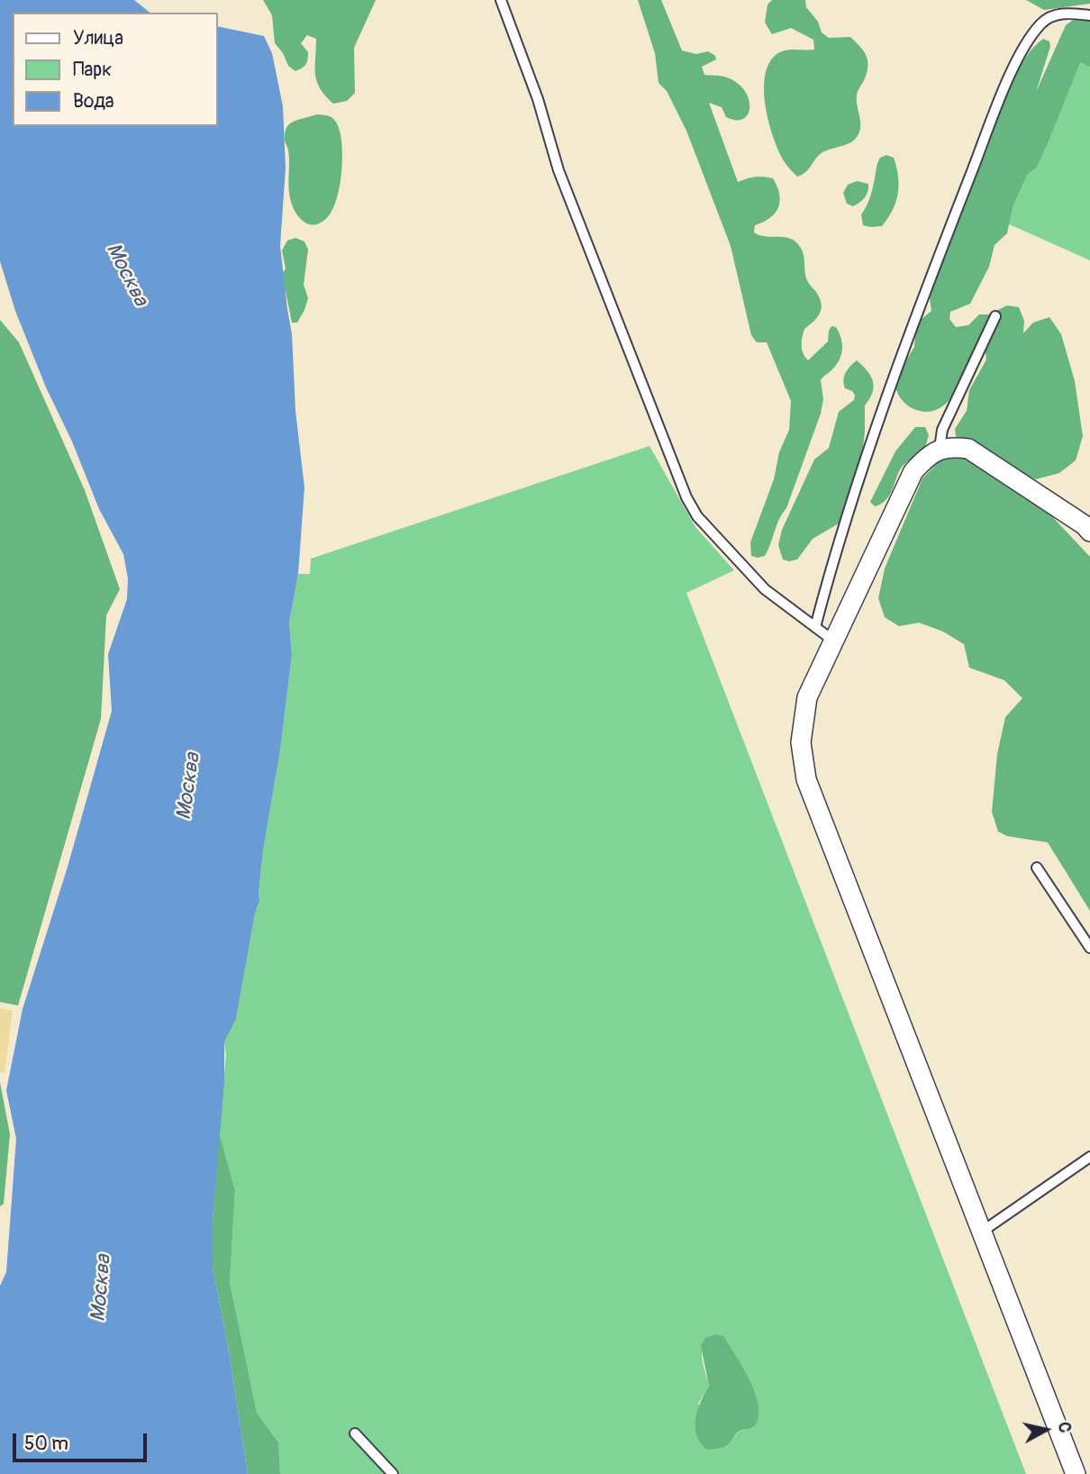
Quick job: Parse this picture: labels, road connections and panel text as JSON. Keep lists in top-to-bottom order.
{
  "water": ["Москва"],
  "legend": ["Улица", "Парк", "Вода"],
  "scale_bar": "50 m",
  "north": "right"
}
